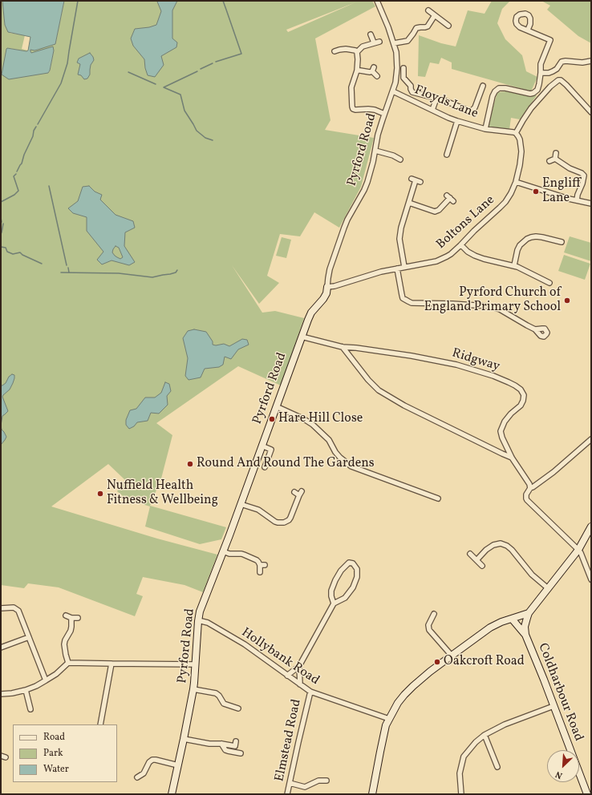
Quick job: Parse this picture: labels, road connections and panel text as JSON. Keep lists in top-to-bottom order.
{
  "streets": {
    "street": [
      "Floyds Lane",
      "Pyrford Road",
      "Boltons Lane",
      "Ridgway",
      "Hollybank Road",
      "Coldharbour Road",
      "Elmstead Road"
    ]
  },
  "crossings": [
    ["Floyds Lane", "Pyrford Road"],
    ["Floyds Lane", "Boltons Lane"],
    ["Pyrford Road", "Boltons Lane"],
    ["Pyrford Road", "Ridgway"],
    ["Pyrford Road", "Hollybank Road"],
    ["Hollybank Road", "Elmstead Road"]
  ],
  "places": [
    "Engliff Lane",
    "Pyrford Church of England Primary School",
    "Hare Hill Close",
    "Round And Round The Gardens",
    "Nuffield Health Fitness & Wellbeing",
    "Oakcroft Road"
  ],
  "legend": ["Road", "Park", "Water"],
  "north": "bottom left"
}
